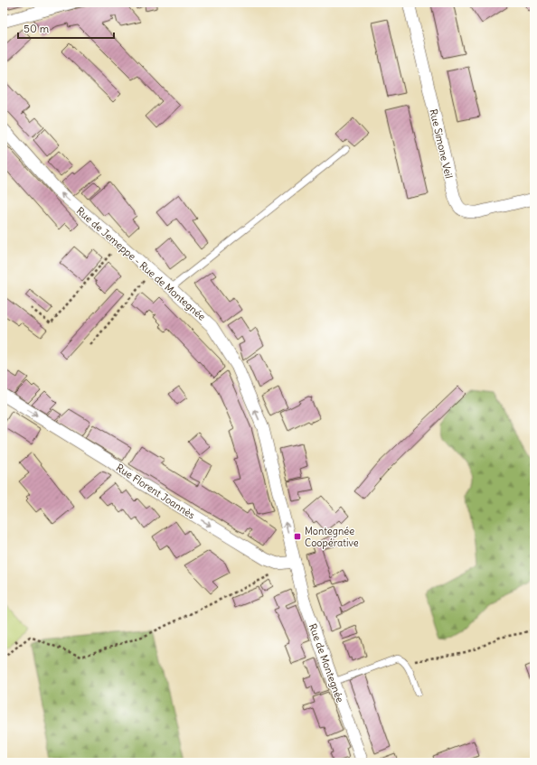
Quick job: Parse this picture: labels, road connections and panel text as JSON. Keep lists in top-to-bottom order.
{
  "streets": {
    "street": [
      "Rue Simone Veil",
      "Rue de Jemeppe - Rue de Montegnée",
      "Rue Florent Joannès",
      "Rue de Montegnée"
    ]
  },
  "crossings": [
    ["Rue de Jemeppe - Rue de Montegnée", "Rue de Montegnée"]
  ],
  "one_way": ["Rue de Jemeppe - Rue de Montegnée", "Rue Florent Joannès"],
  "places": {
    "transit": ["Montegnée Coopérative"]
  },
  "scale_bar": "50 m"
}
